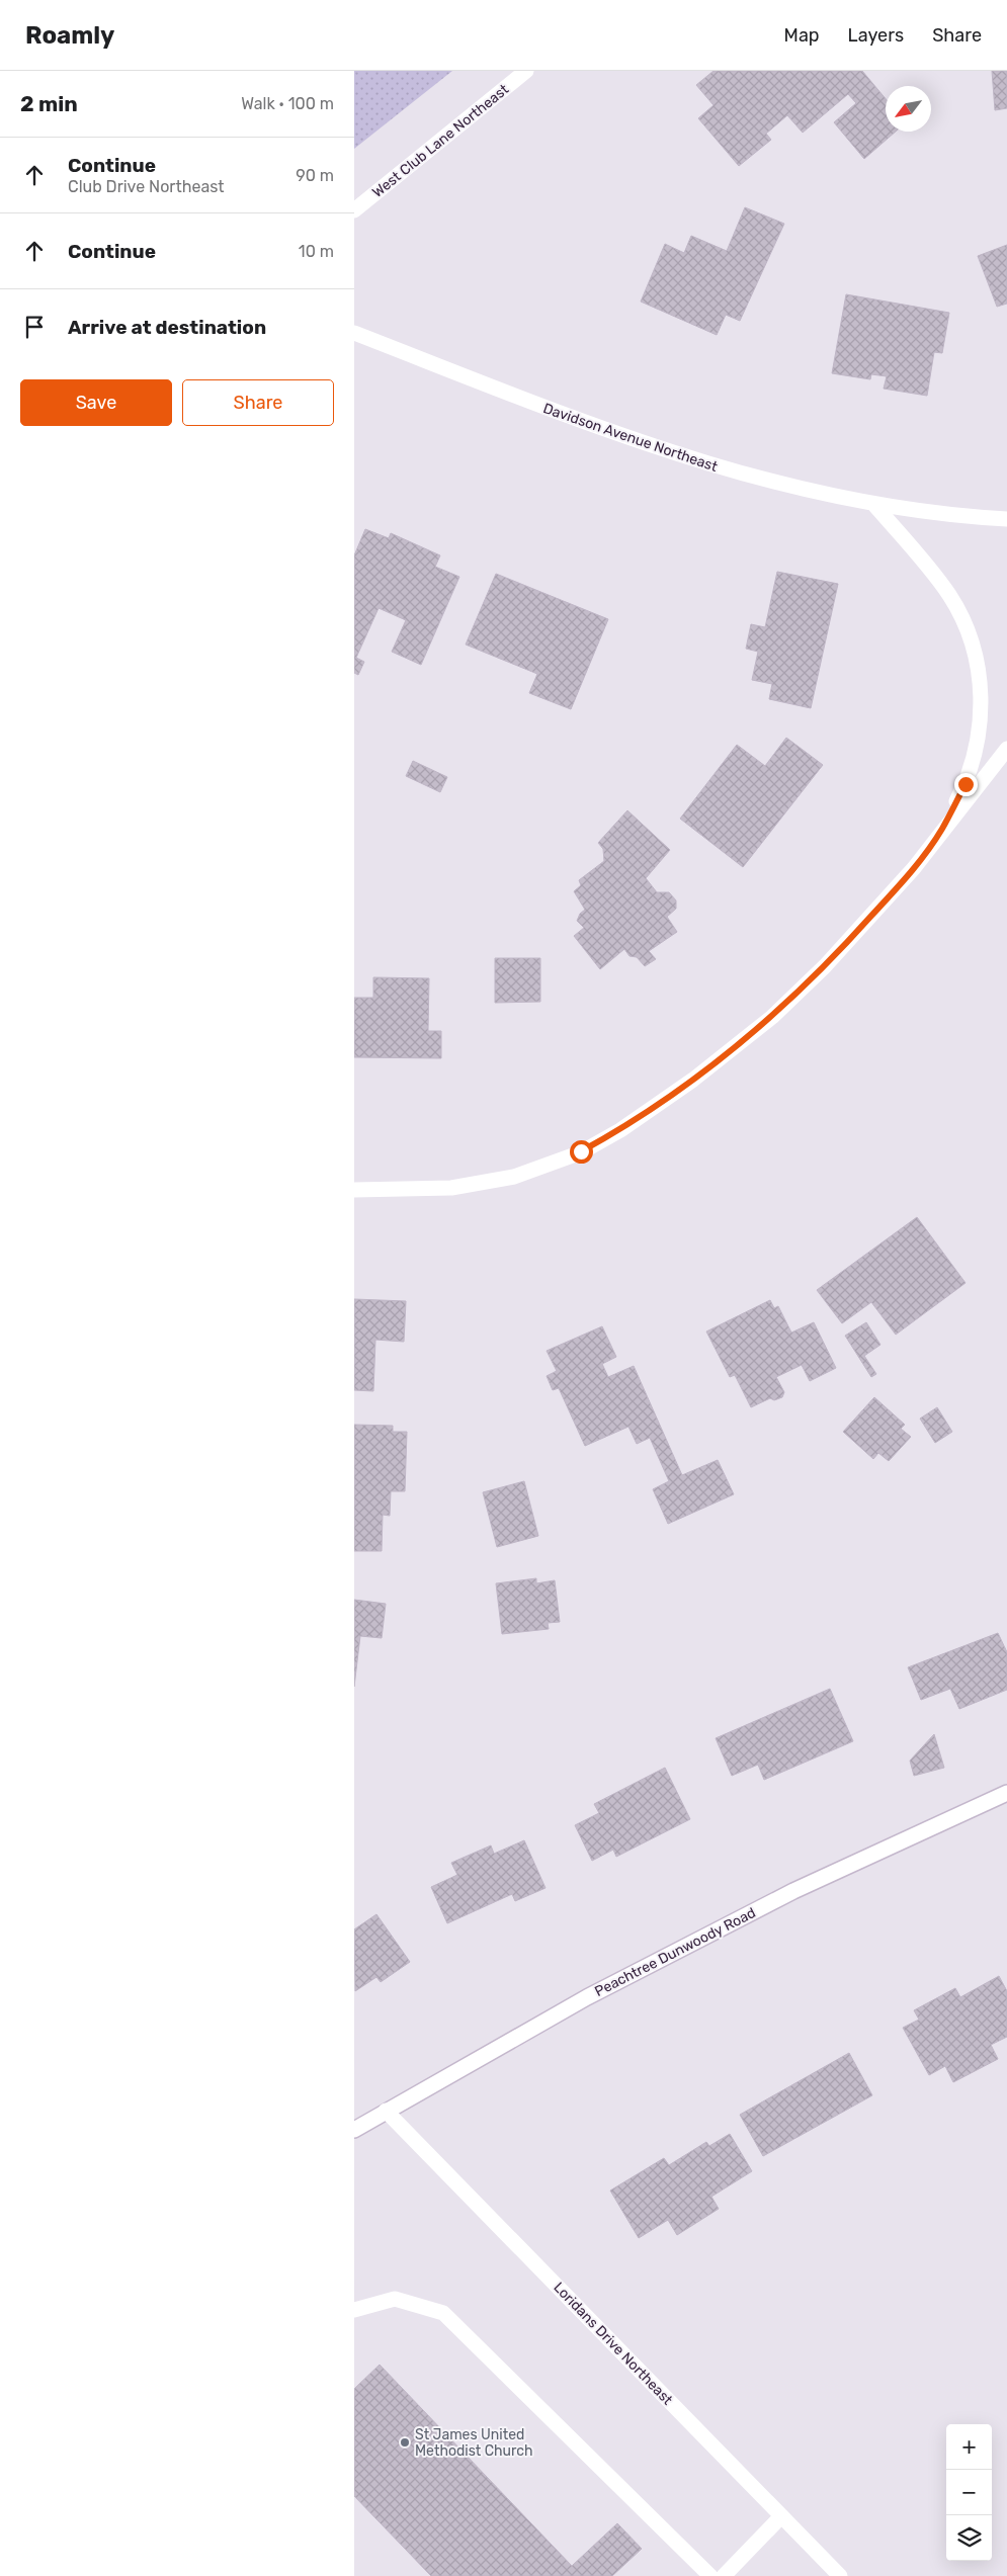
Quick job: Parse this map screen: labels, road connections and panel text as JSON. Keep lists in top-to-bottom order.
{
  "streets": {
    "street": [
      "West Club Lane Northeast",
      "Davidson Avenue Northeast",
      "Peachtree Dunwoody Road",
      "Loridans Drive Northeast"
    ]
  },
  "crossings": [
    ["Peachtree Dunwoody Road", "Loridans Drive Northeast"]
  ],
  "places": ["St James United Methodist Church"],
  "north": "bottom left",
  "page": {
    "header": "Roamly",
    "nav": ["Map", "Layers", "Share"],
    "heading": ["2 min", "Walk · 100 m"],
    "list": [
      ["Continue", "Club Drive Northeast", "90 m"],
      ["Continue", "10 m"],
      "Arrive at destination"
    ],
    "buttons": ["Save", "Share"],
    "map_buttons": ["+", "−"]
  }
}
